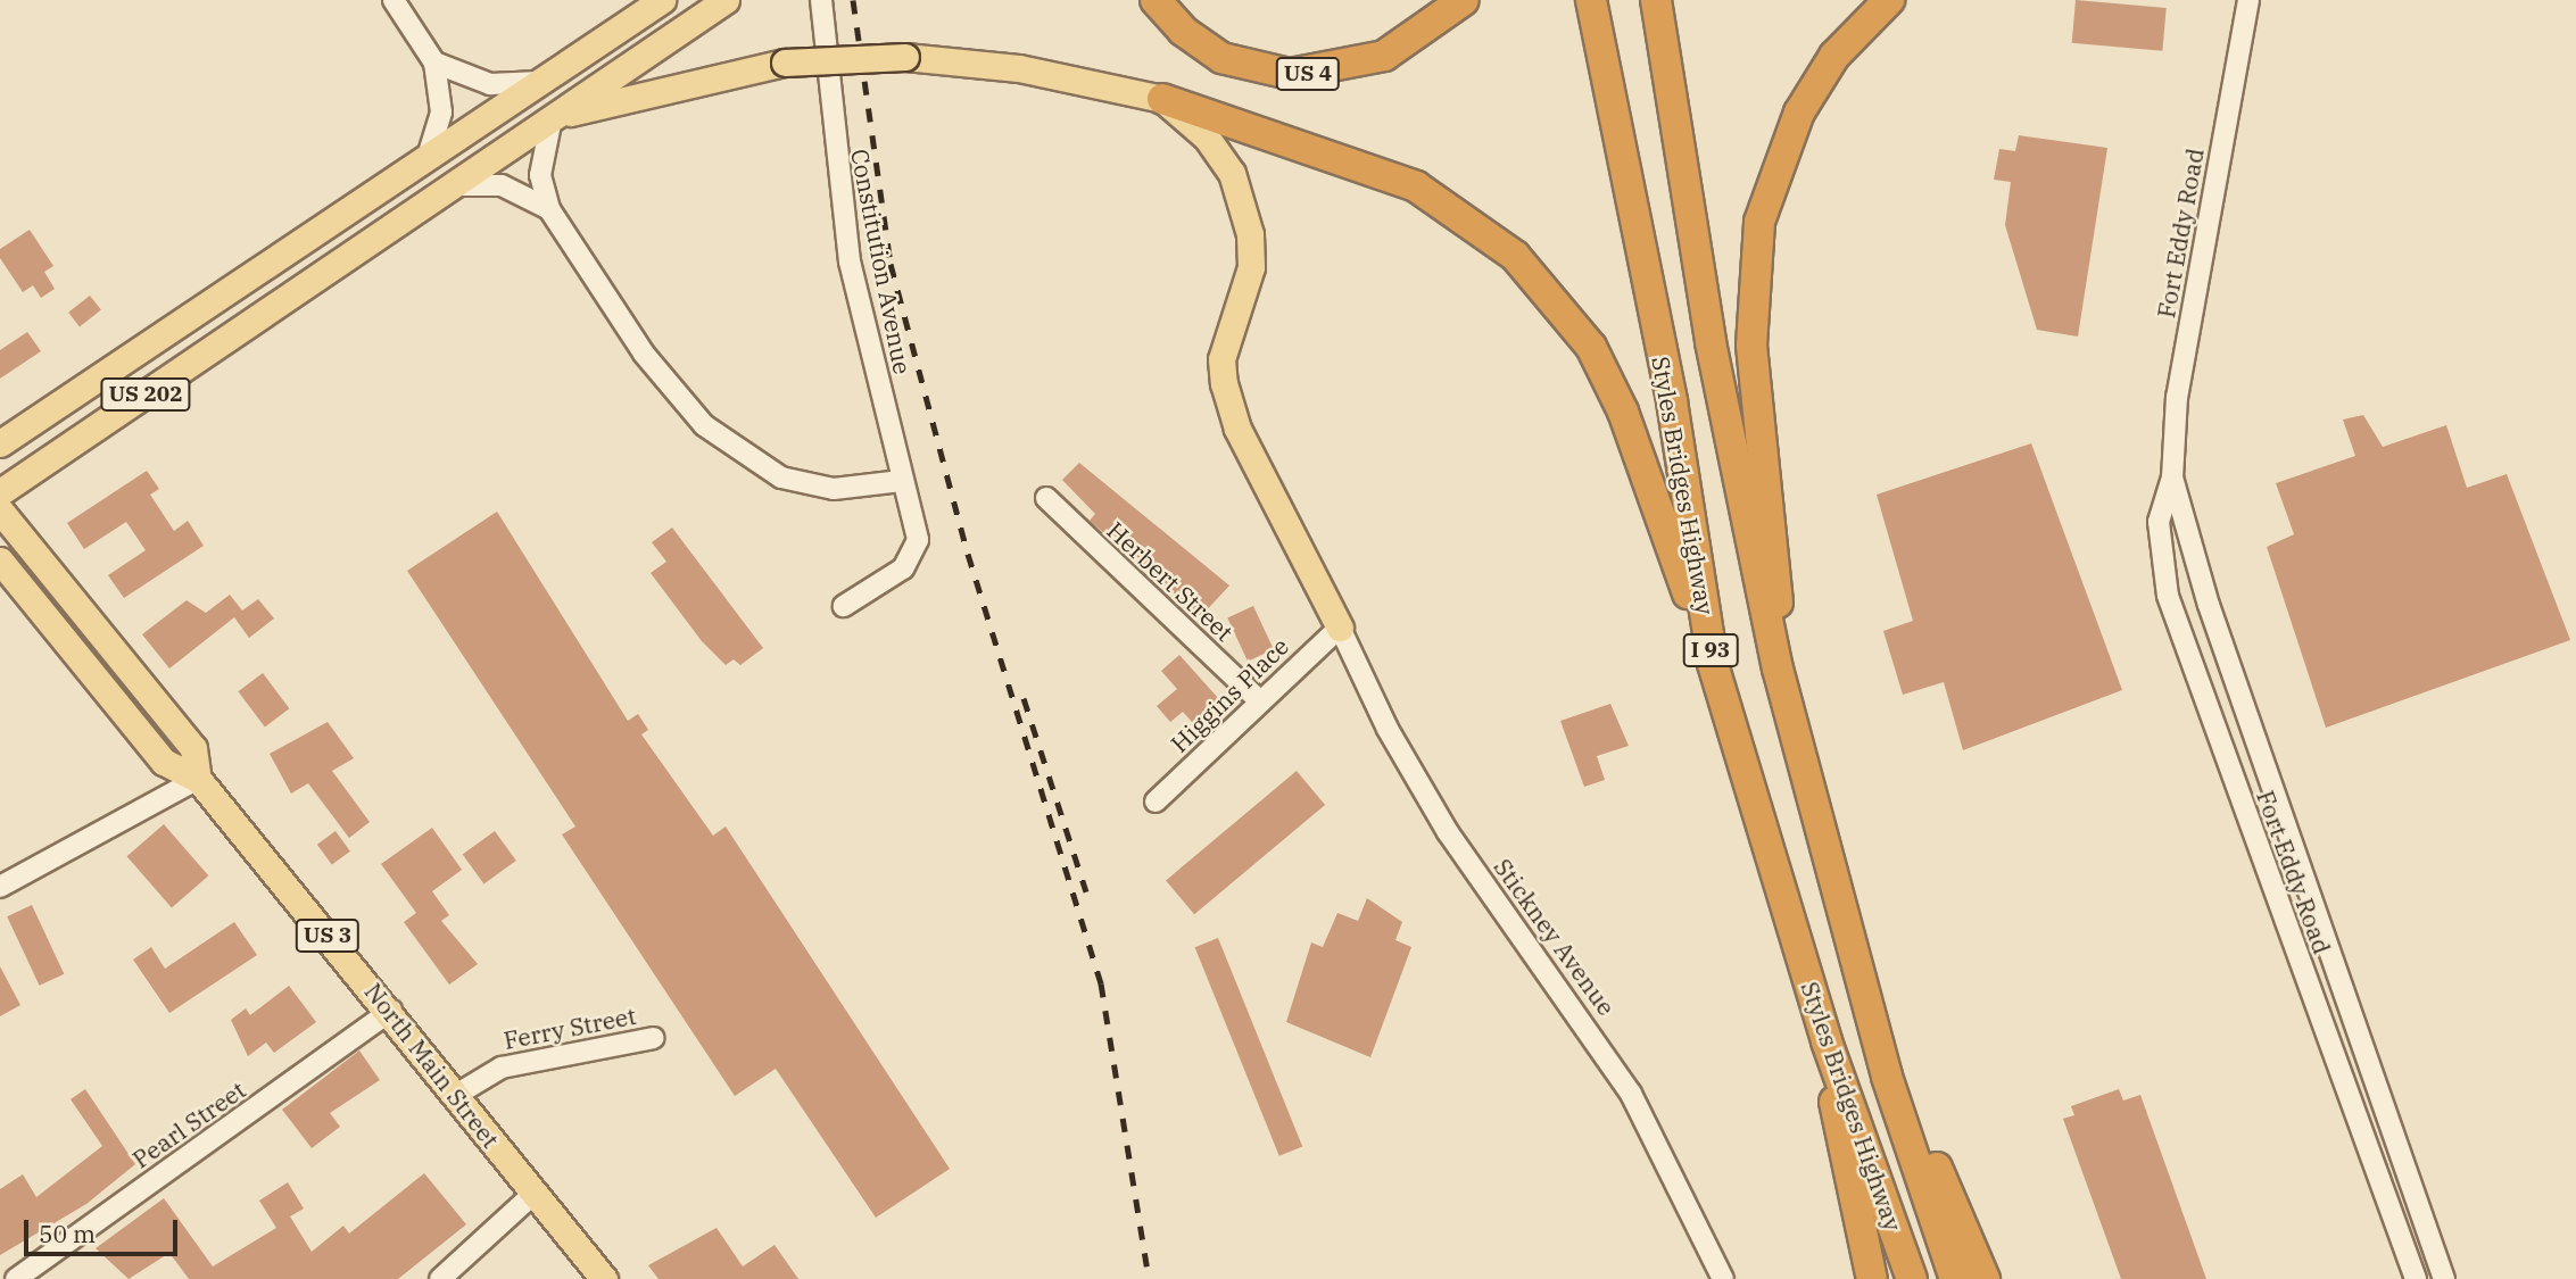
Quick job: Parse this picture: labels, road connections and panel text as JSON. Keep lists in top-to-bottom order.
{
  "streets": {
    "highway": ["US 4", "Styles Bridges Highway", "I 93"],
    "main road": ["US 202", "US 3", "North Main Street"],
    "street": [
      "Fort Eddy Road",
      "Constitution Avenue",
      "Herbert Street",
      "Higgins Place",
      "Stickney Avenue",
      "Ferry Street",
      "Pearl Street"
    ]
  },
  "crossings": [
    ["Herbert Street", "Higgins Place"],
    ["Higgins Place", "Stickney Avenue"],
    ["Ferry Street", "North Main Street"],
    ["North Main Street", "Pearl Street"]
  ],
  "scale_bar": "50 m"
}
